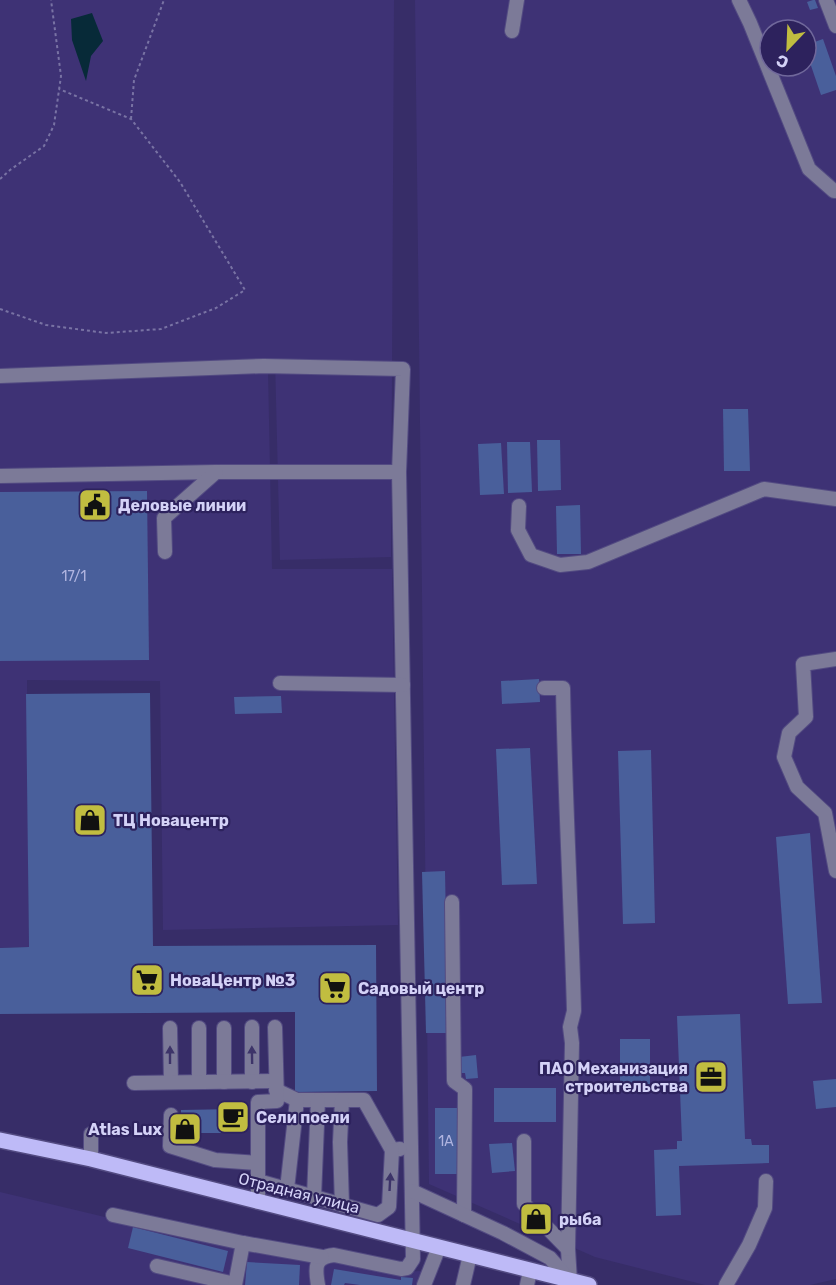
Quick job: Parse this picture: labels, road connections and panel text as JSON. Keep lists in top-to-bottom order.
{
  "streets": {
    "main road": ["Отрадная улица"]
  },
  "places": {
    "public building": ["Деловые линии"],
    "shop": ["ТЦ Новацентр", "Atlas Lux", "рыба"],
    "supermarket": ["НоваЦентр №3", "Садовый центр"],
    "office": ["ПАО Механизация строительства"],
    "cafe": ["Сели поели"]
  },
  "house_numbers": ["17/1", "1А"],
  "north": "bottom left"
}
